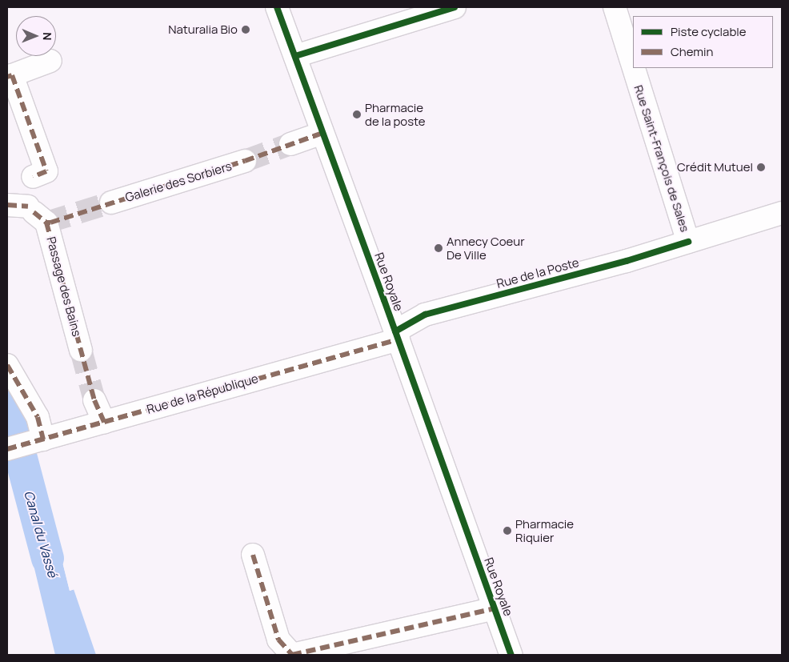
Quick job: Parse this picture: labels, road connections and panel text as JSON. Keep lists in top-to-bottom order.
{
  "streets": {
    "street": [
      "Rue Saint-François de Sales",
      "Galerie des Sorbiers",
      "Rue de la Poste",
      "Rue Royale",
      "Passage des Bains",
      "Rue de la République"
    ]
  },
  "crossings": [
    ["Rue Saint-François de Sales", "Rue de la Poste"],
    ["Rue de la Poste", "Rue Royale"],
    ["Rue de la Poste", "Rue de la République"],
    ["Rue Royale", "Rue de la République"]
  ],
  "water": ["Canal du Vassé"],
  "places": [
    "Naturalia Bio",
    "Pharmacie de la poste",
    "Crédit Mutuel",
    "Annecy Coeur De Ville",
    "Pharmacie Riquier"
  ],
  "legend": ["Piste cyclable", "Chemin"],
  "north": "right"
}
